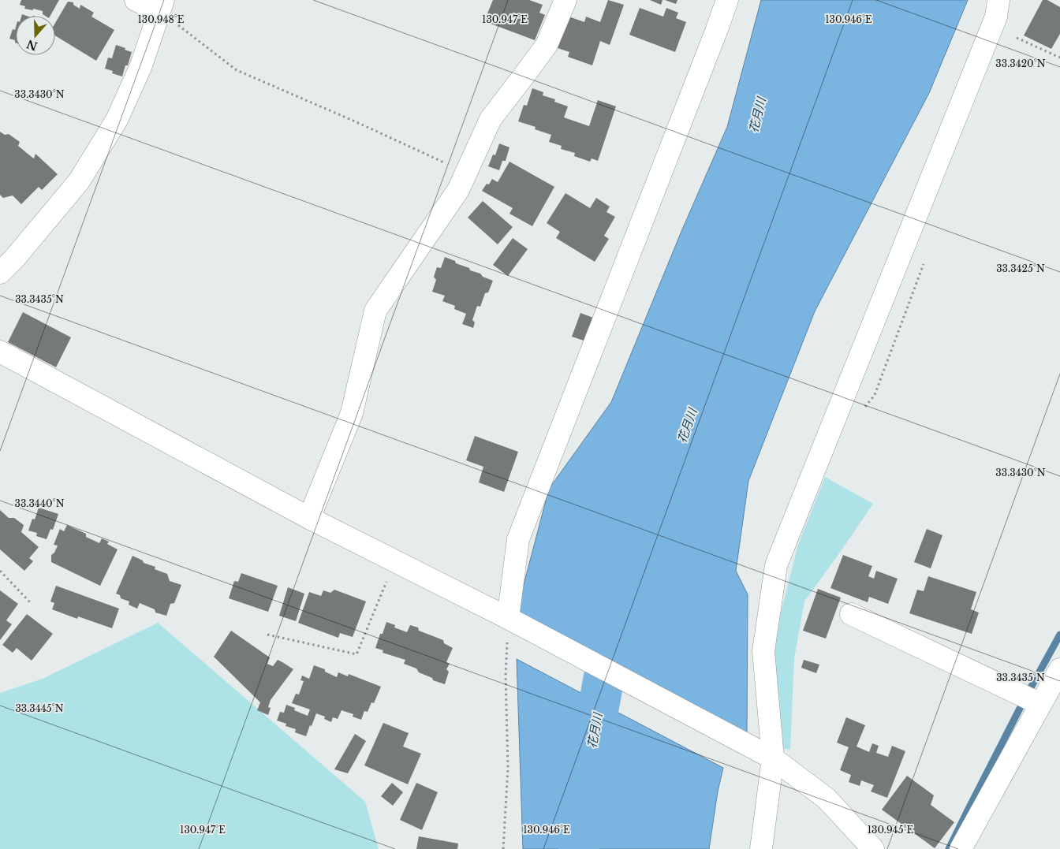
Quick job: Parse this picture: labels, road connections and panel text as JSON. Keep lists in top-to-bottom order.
{
  "water": ["花月川"],
  "north": "bottom",
  "coordinates": [
    "130.948°E",
    "130.947°E",
    "130.946°E",
    "33.3420°N",
    "33.3430°N",
    "33.3425°N",
    "33.3435°N",
    "33.3440°N",
    "33.3445°N",
    "130.945°E"
  ]
}
